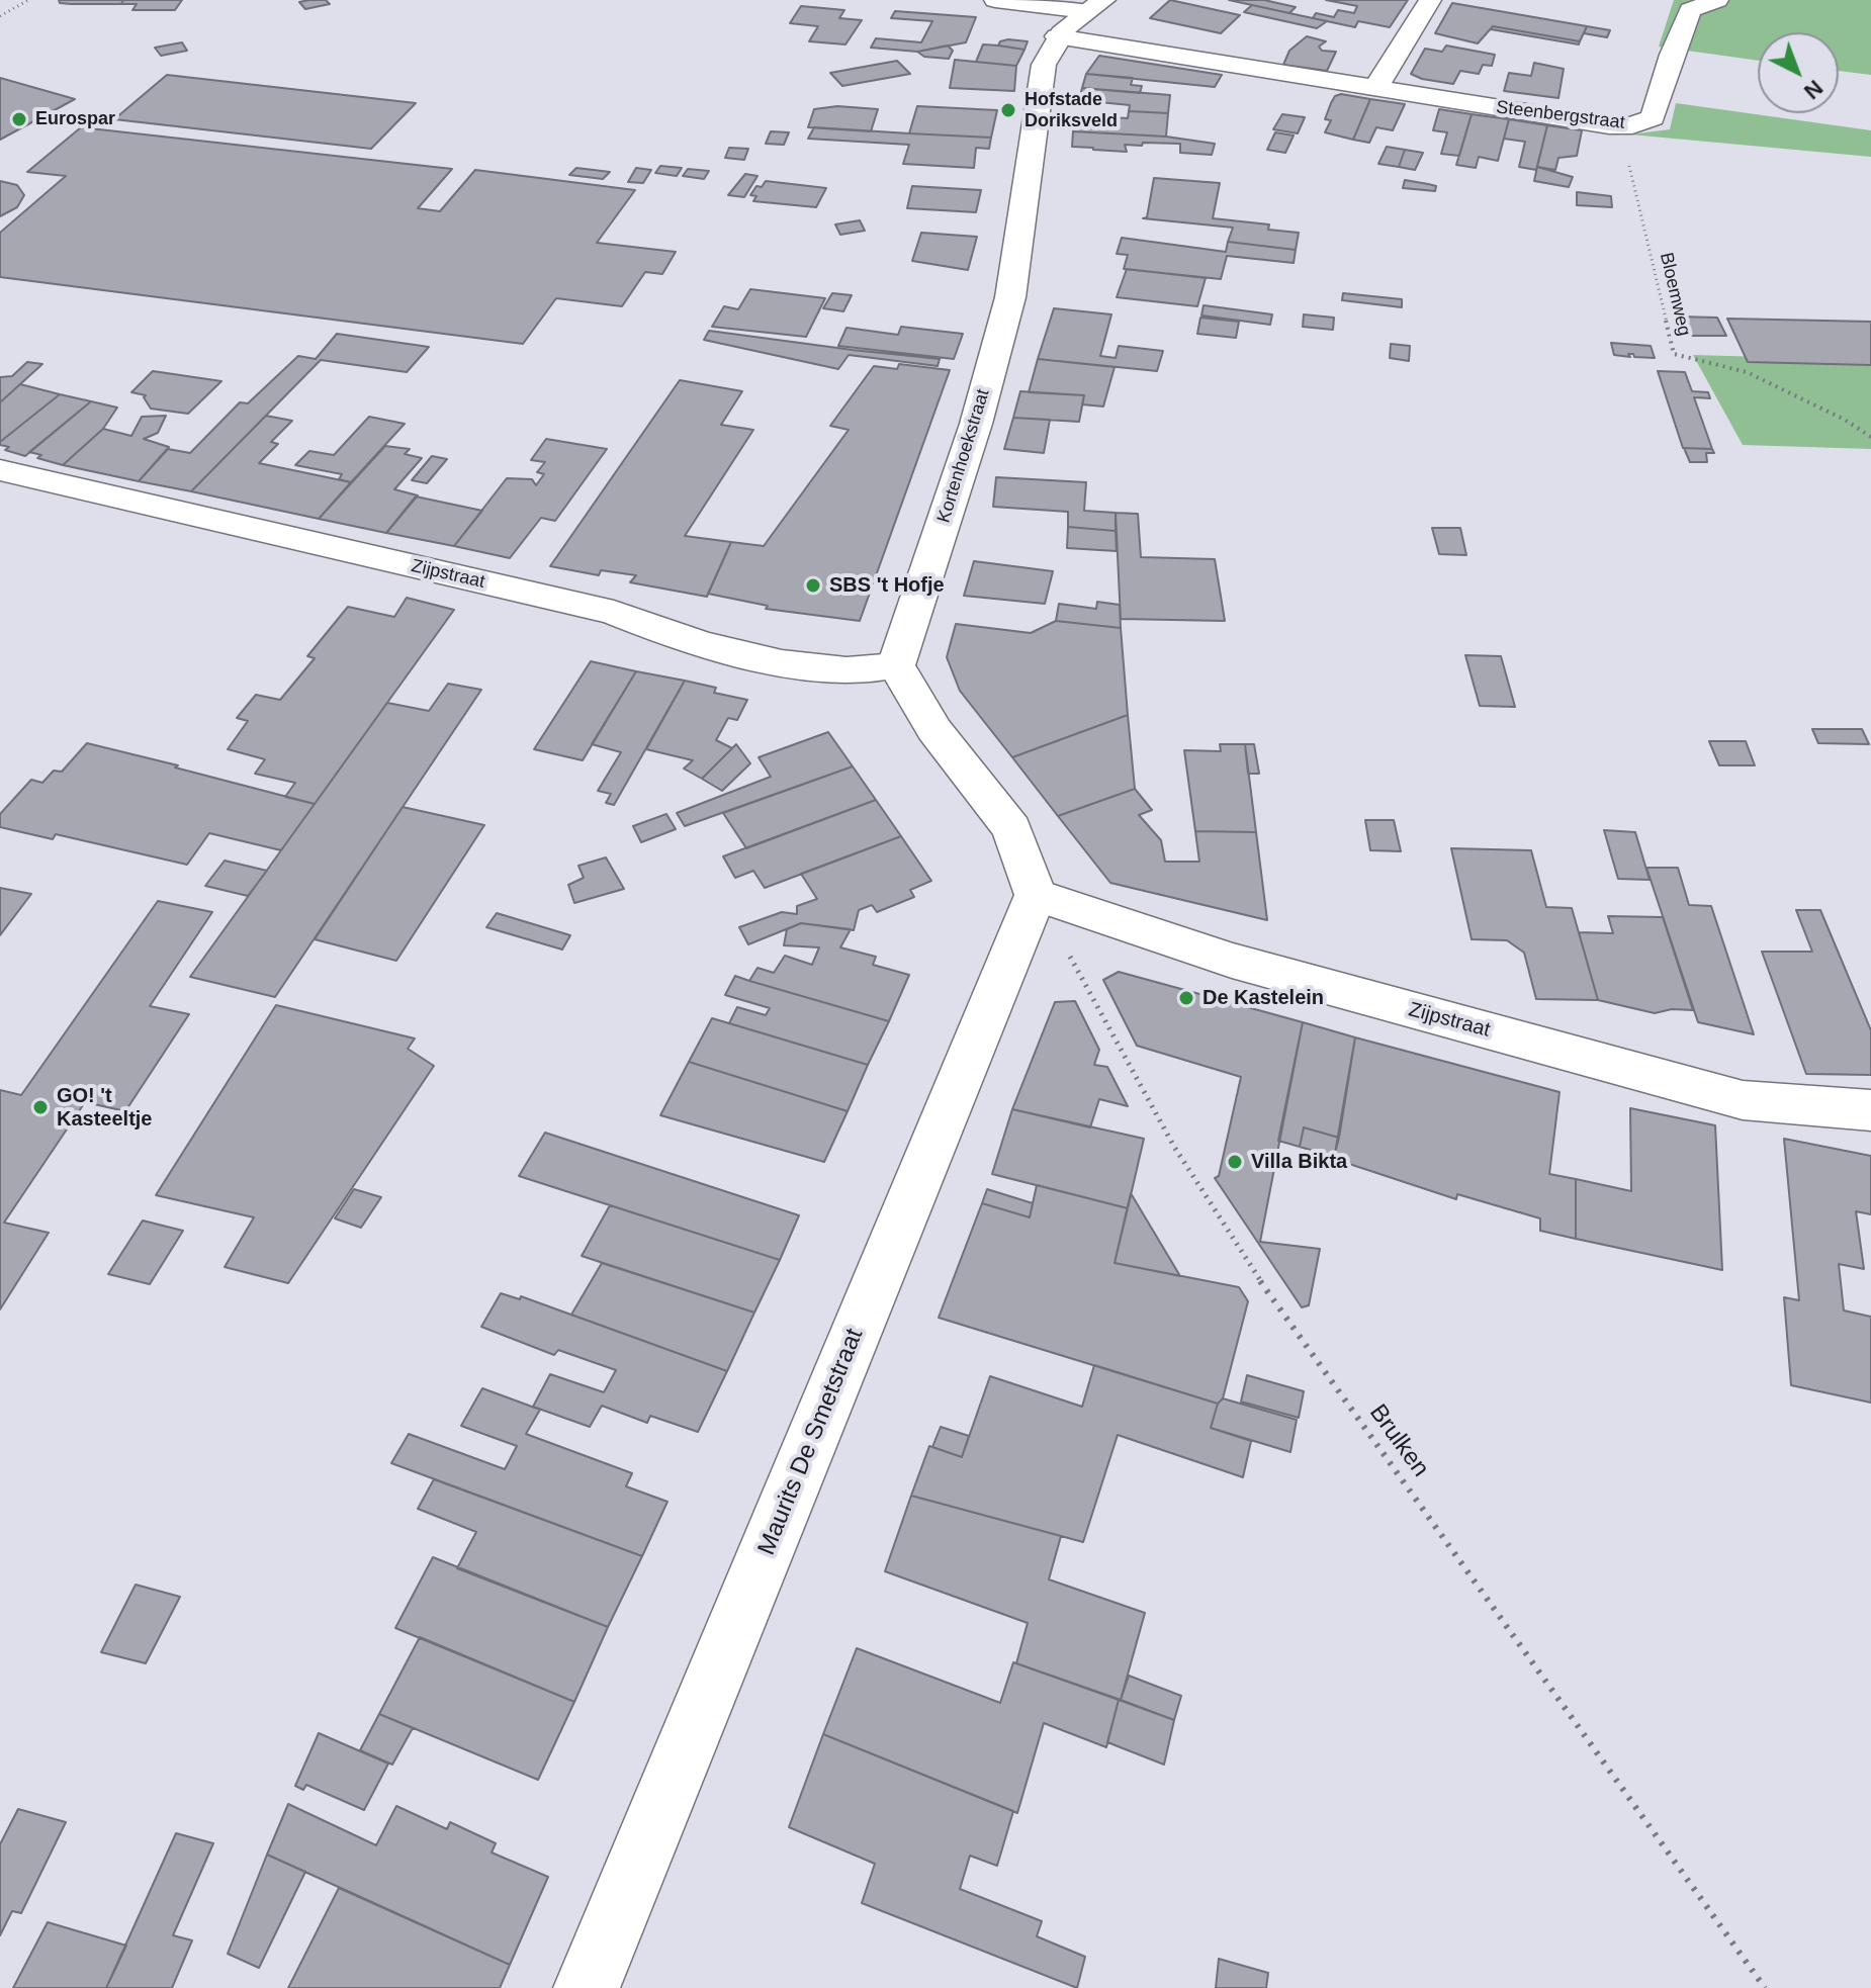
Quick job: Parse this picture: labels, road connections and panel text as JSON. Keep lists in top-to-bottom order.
{
  "streets": {
    "street": [
      "Steenbergstraat",
      "Kortenhoekstraat",
      "Zijpstraat",
      "Maurits De Smetstraat"
    ],
    "path": ["Bloemweg", "Brulken"]
  },
  "crossings": [
    ["Steenbergstraat", "Bloemweg"],
    ["Steenbergstraat", "Kortenhoekstraat"],
    ["Kortenhoekstraat", "Zijpstraat"],
    ["Zijpstraat", "Brulken"],
    ["Zijpstraat", "Maurits De Smetstraat"],
    ["Brulken", "Maurits De Smetstraat"]
  ],
  "places": [
    "Hofstade Doriksveld",
    "Eurospar",
    "SBS 't Hofje",
    "De Kastelein",
    "GO! 't Kasteeltje",
    "Villa Bikta"
  ],
  "north": "bottom right"
}
